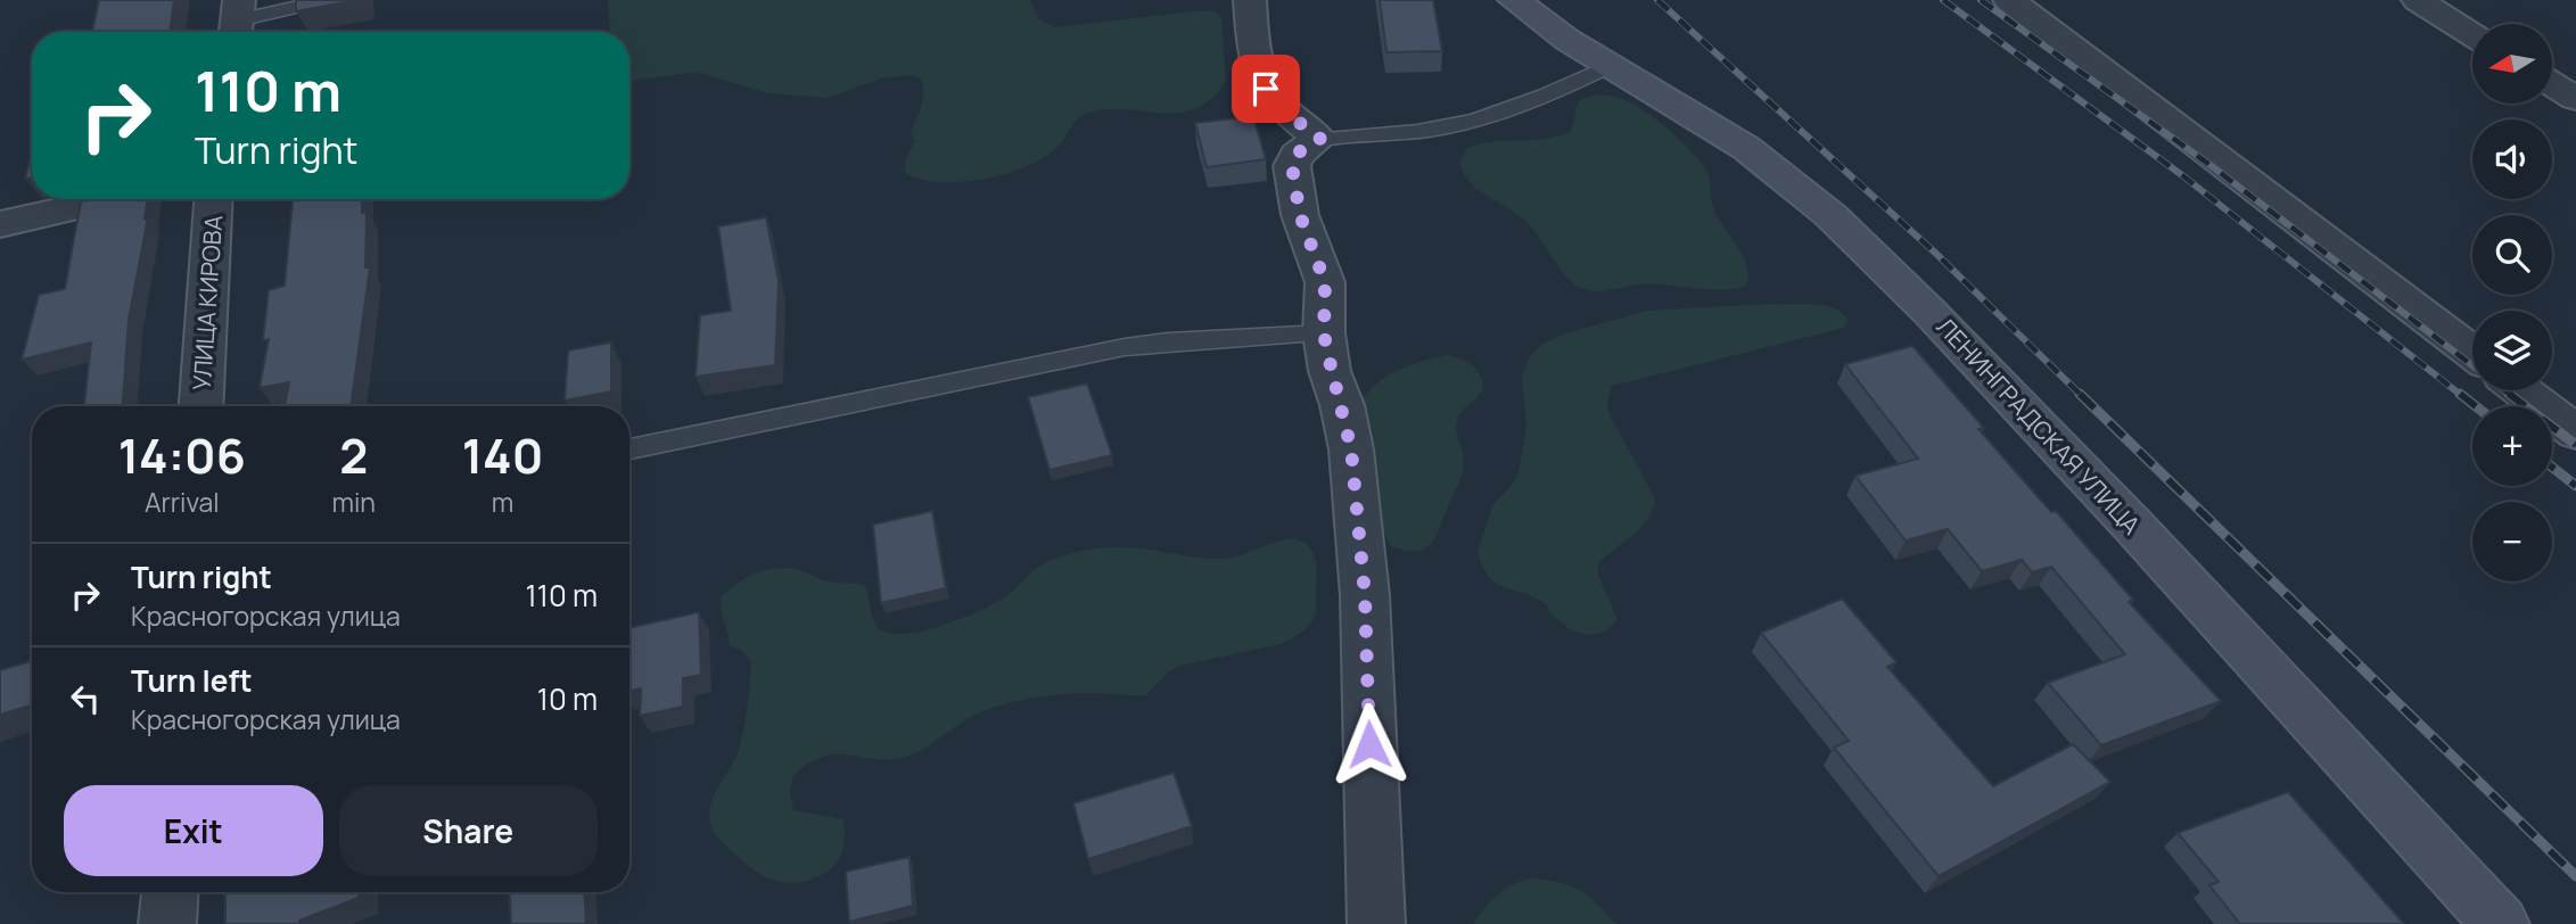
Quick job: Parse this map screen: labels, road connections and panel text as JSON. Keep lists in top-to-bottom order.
{
  "streets": {
    "main road": ["ЛЕНИНГРАДСКАЯ УЛИЦА"],
    "street": ["УЛИЦА КИРОВА"]
  },
  "north": "left",
  "page": {
    "map_buttons": ["+", "−"],
    "turn": ["110 m", "Turn right"],
    "eta": [
      "14:06",
      "Arrival",
      "2",
      "min",
      "140",
      "m"
    ],
    "list": [
      {
        "name": "Turn right",
        "note": "Красногорская улица",
        "value": "110 m"
      },
      {
        "name": "Turn left",
        "note": "Красногорская улица",
        "value": "10 m"
      }
    ],
    "buttons": ["Exit", "Share"]
  }
}
